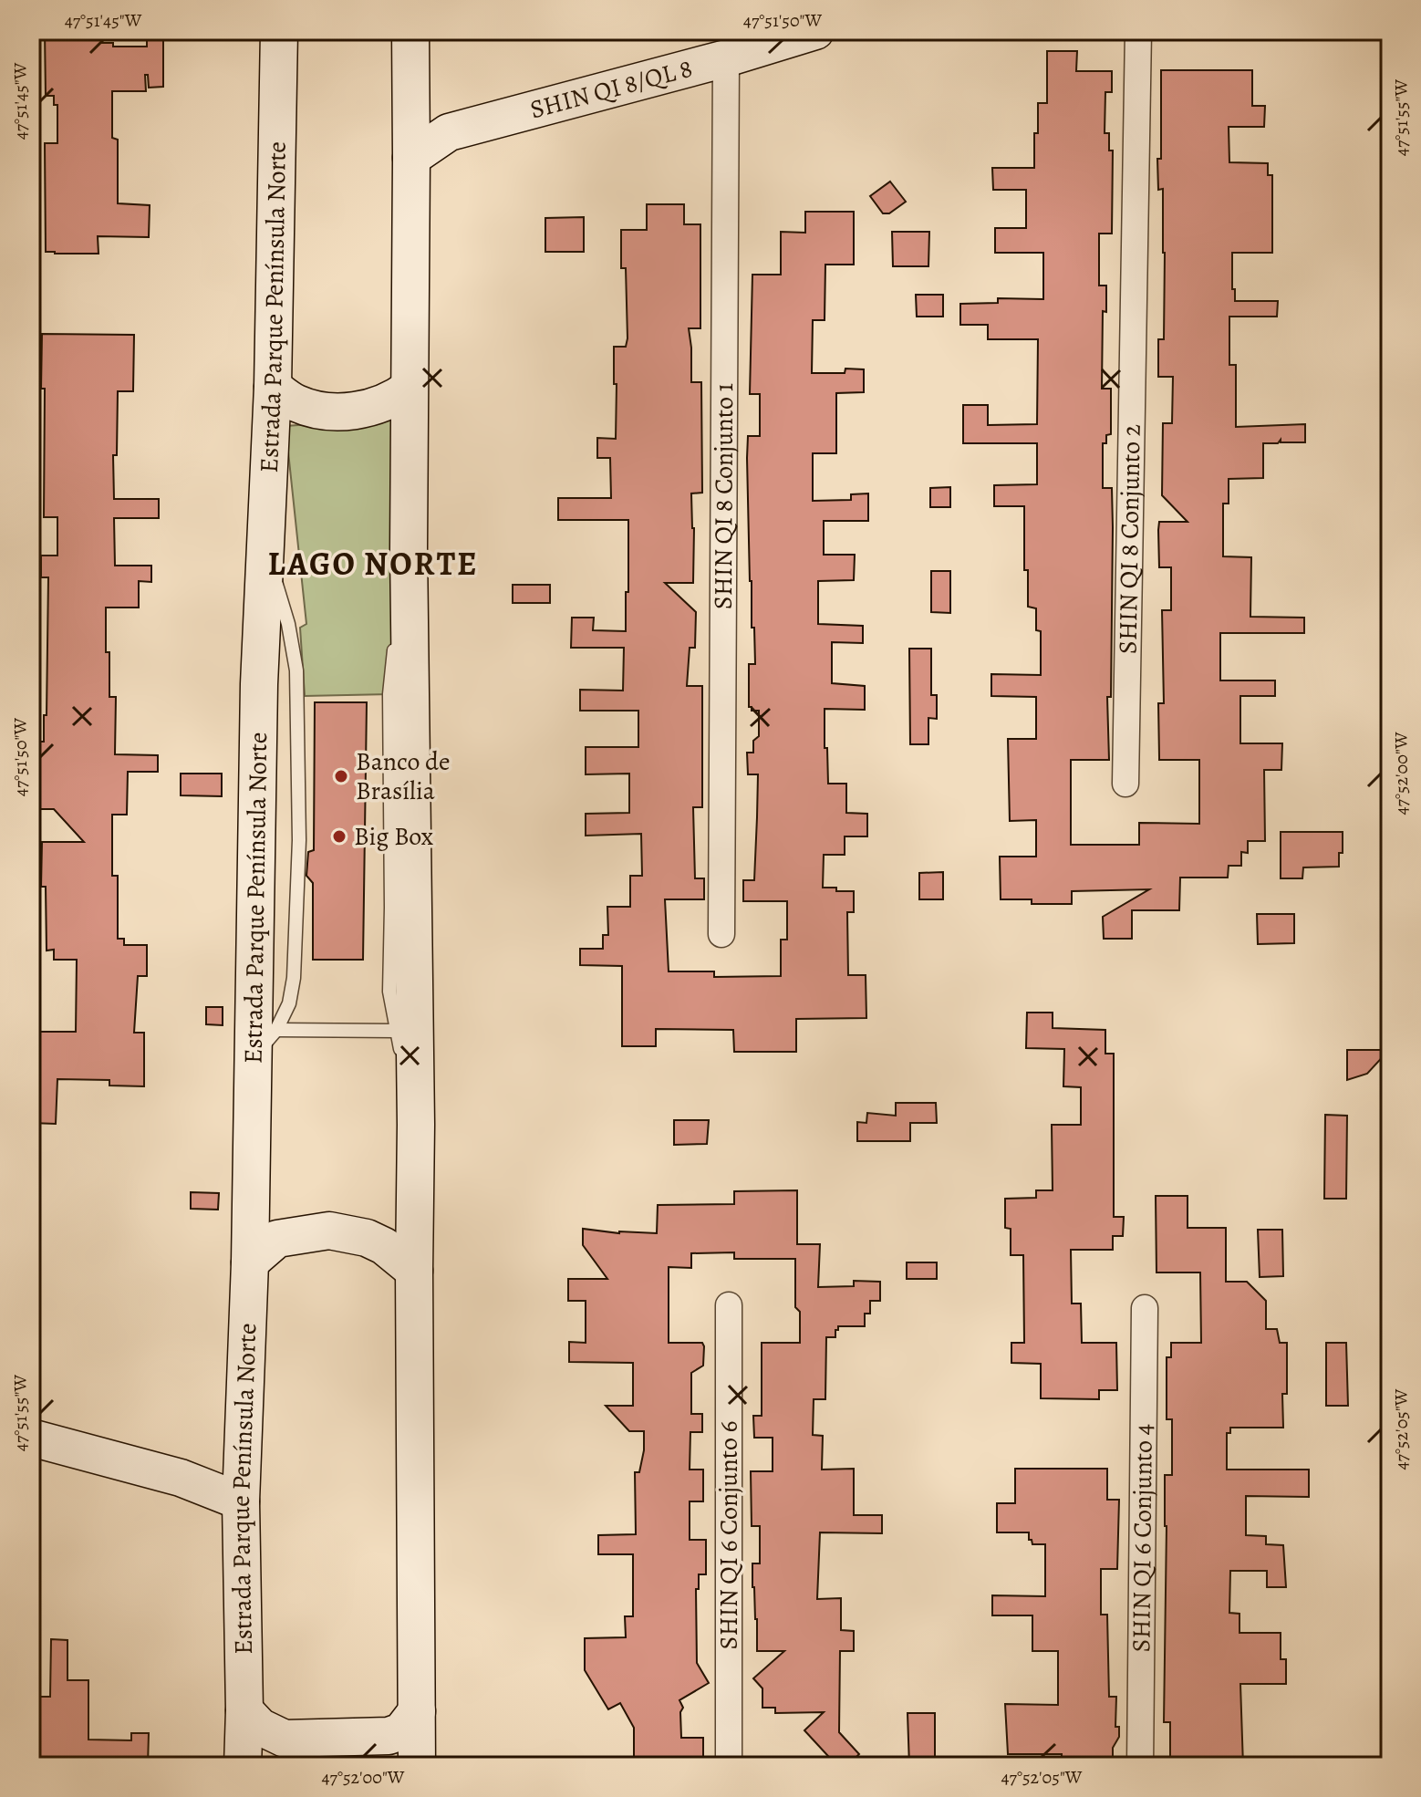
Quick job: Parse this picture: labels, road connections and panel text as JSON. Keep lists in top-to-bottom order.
{
  "streets": {
    "main road": ["SHIN QI 8/QL 8", "Estrada Parque Península Norte"],
    "street": [
      "SHIN QI 8 Conjunto 1",
      "SHIN QI 8 Conjunto 2",
      "SHIN QI 6 Conjunto 6",
      "SHIN QI 6 Conjunto 4"
    ]
  },
  "crossings": [
    ["SHIN QI 8/QL 8", "SHIN QI 8 Conjunto 1"]
  ],
  "districts": ["LAGO NORTE"],
  "places": ["Banco de Brasília", "Big Box"],
  "coordinates": [
    "47°51'45\"W",
    "47°51'50\"W",
    "47°51'55\"W",
    "47°52'00\"W",
    "47°52'05\"W"
  ]
}
